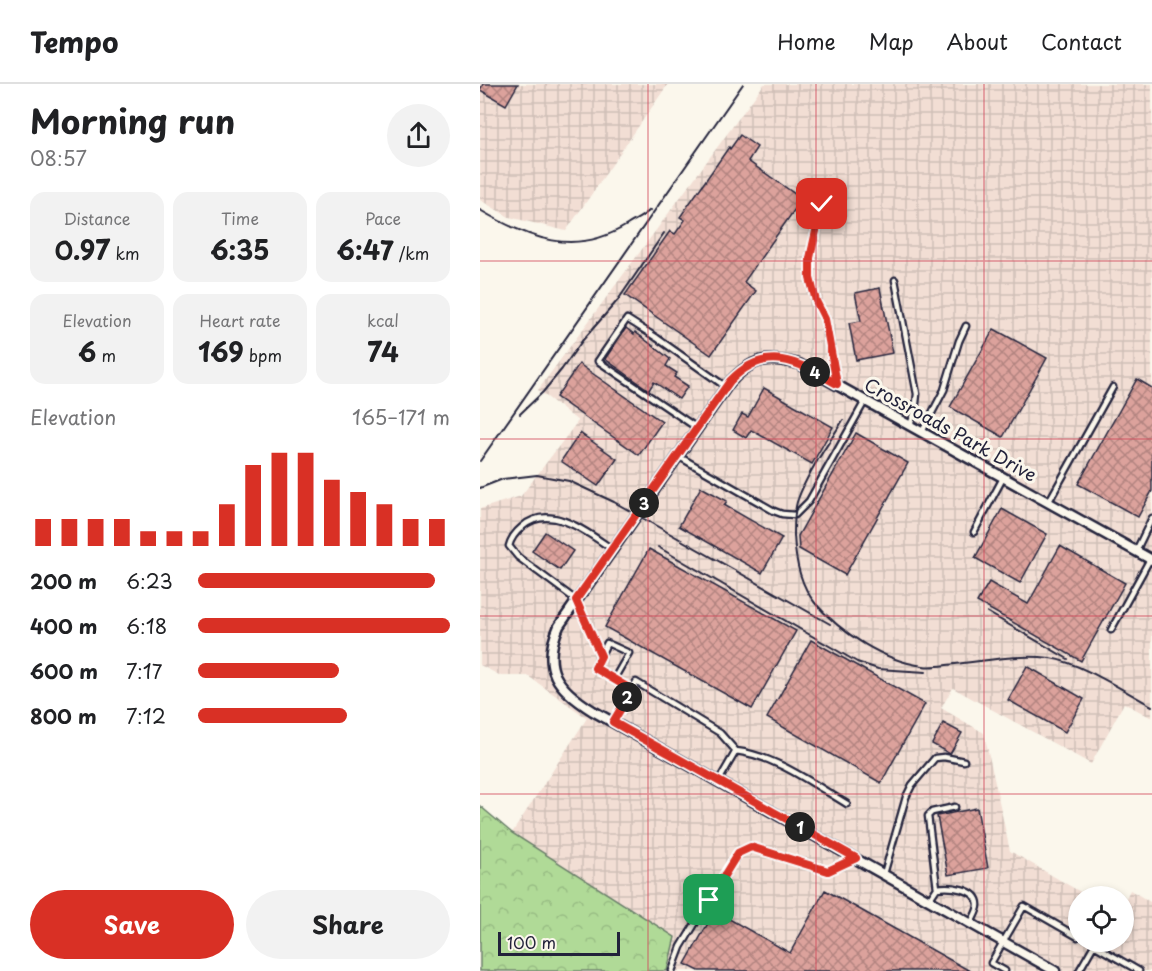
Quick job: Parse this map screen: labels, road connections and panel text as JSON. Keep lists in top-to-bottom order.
{
  "streets": {
    "street": ["Crossroads Park Drive"]
  },
  "scale_bar": "100 m",
  "page": {
    "header": "Tempo",
    "nav": [
      "Home",
      "Map",
      "About",
      "Contact"
    ],
    "heading": ["Morning run", "08:57"],
    "stats": [
      ["Distance", "0.97 km"],
      ["Time", "6:35"],
      ["Pace", "6:47 /km"],
      ["Elevation", "6 m"],
      ["Heart rate", "169 bpm"],
      ["kcal", "74"]
    ],
    "pins": [
      "4",
      "3",
      "2",
      "1"
    ],
    "chart": ["Elevation", "165–171 m"],
    "list": [
      {
        "name": "200 m",
        "note": "6:23"
      },
      {
        "name": "400 m",
        "note": "6:18"
      },
      {
        "name": "600 m",
        "note": "7:17"
      },
      {
        "name": "800 m",
        "note": "7:12"
      }
    ],
    "buttons": ["Save", "Share"],
    "scale": "100 m"
  }
}
